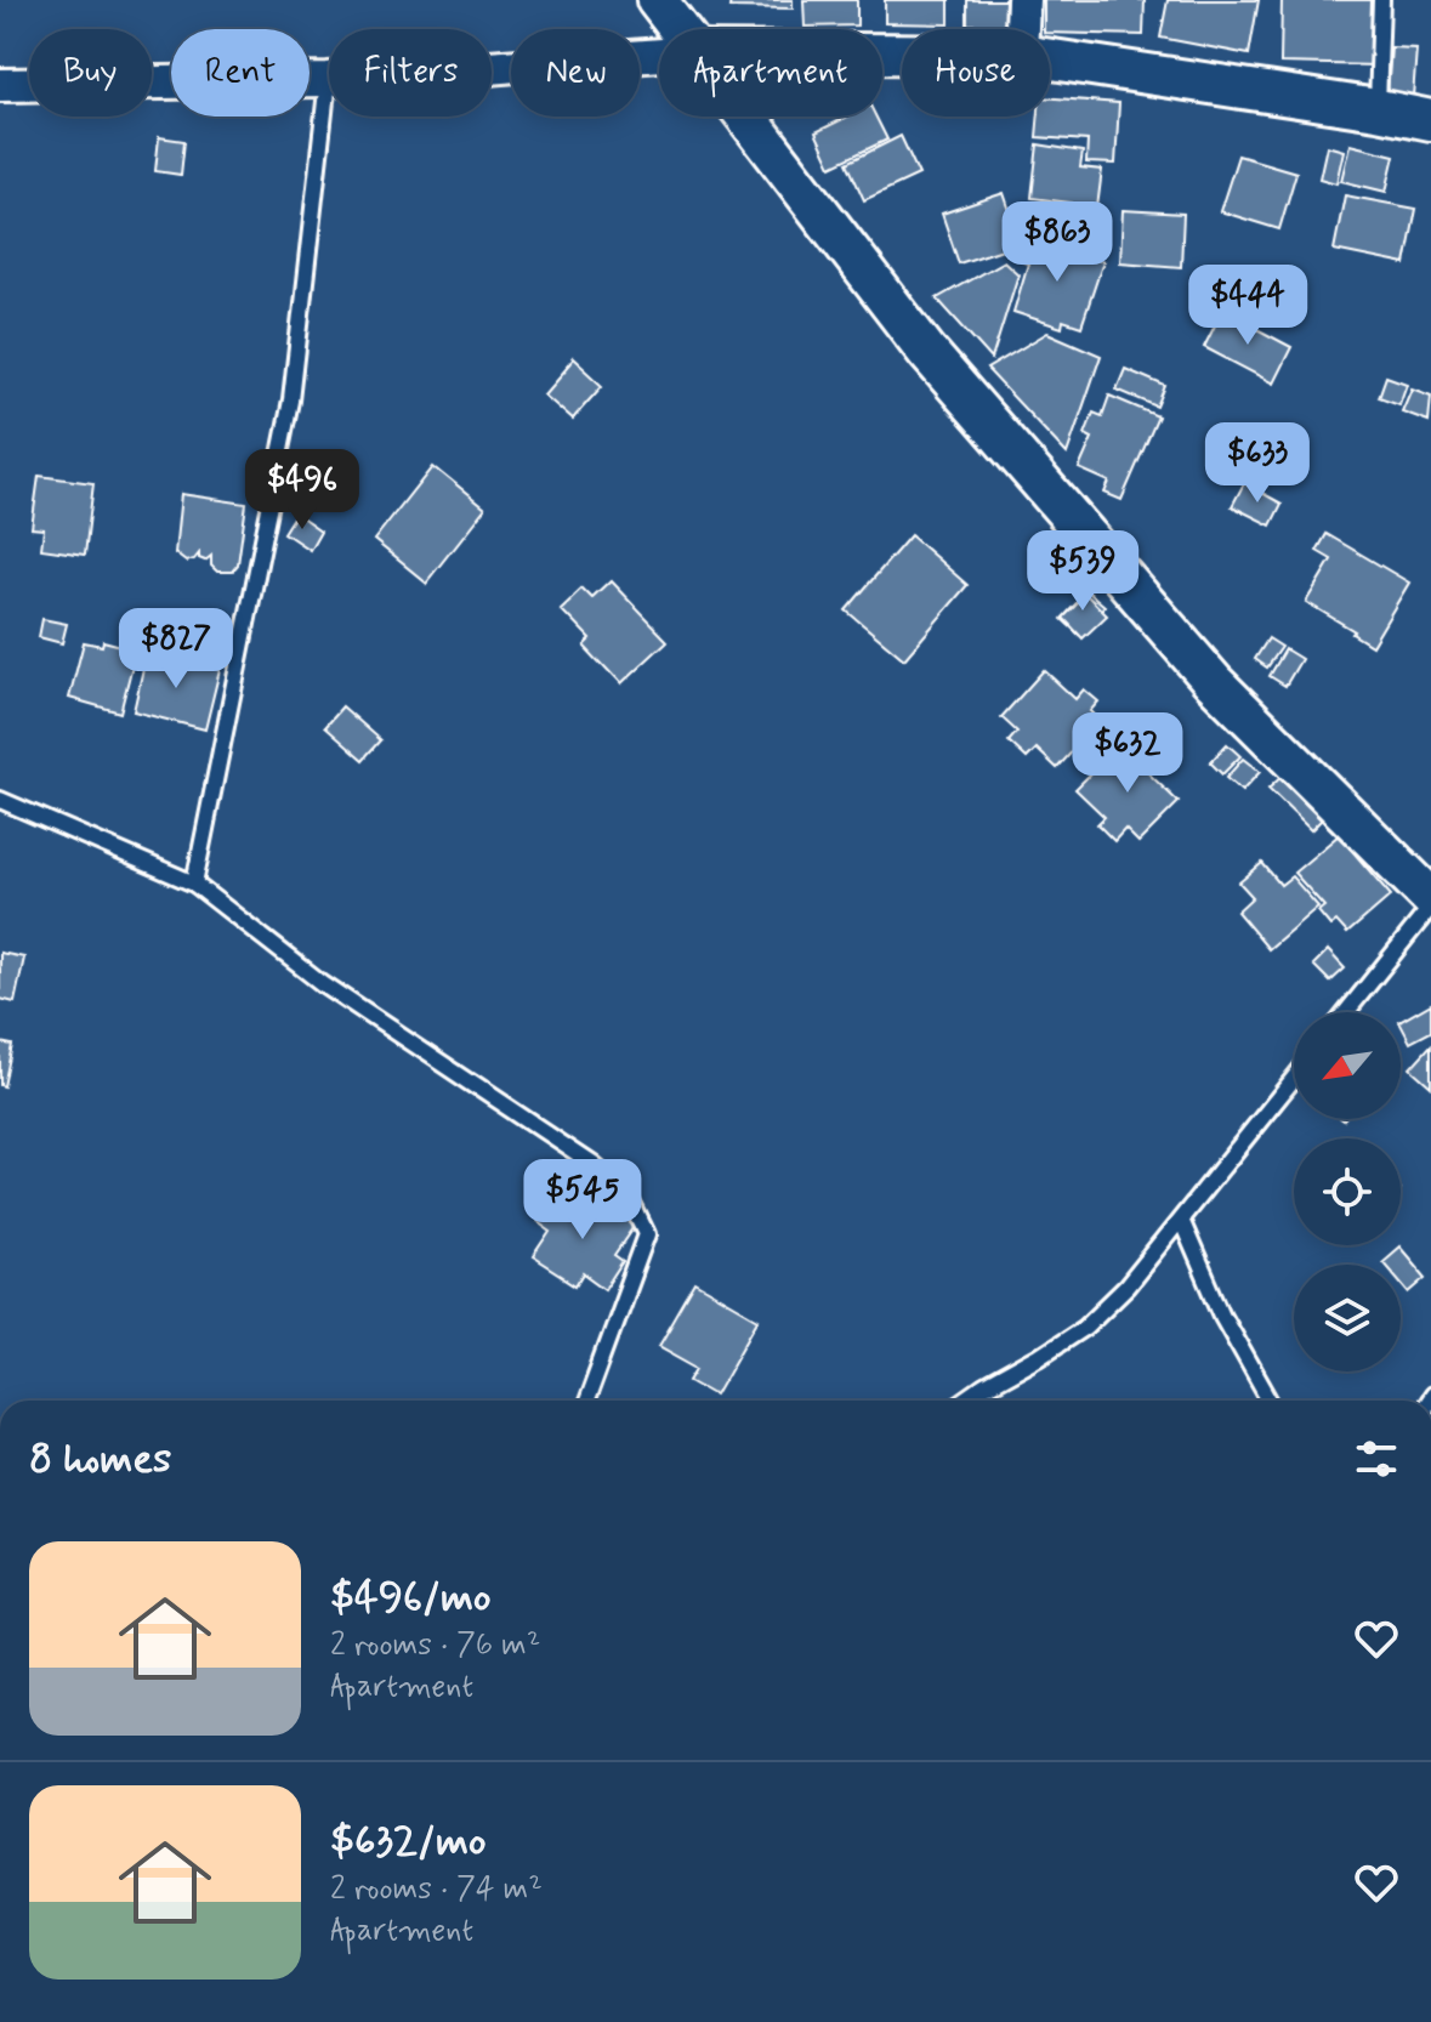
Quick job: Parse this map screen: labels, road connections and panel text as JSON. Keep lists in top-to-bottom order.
{
  "north": "bottom left",
  "page": {
    "chip": [
      "Buy",
      "Rent",
      "Filters",
      "New",
      "Apartment",
      "House"
    ],
    "price": [
      "$863",
      "$444",
      "$633",
      "$496",
      "$539",
      "$827",
      "$632",
      "$545"
    ],
    "heading": "8 homes",
    "list": [
      {
        "name": "$496/mo",
        "note": "2 rooms · 76 m² · Apartment"
      },
      {
        "name": "$632/mo",
        "note": "2 rooms · 74 m² · Apartment"
      }
    ]
  }
}
